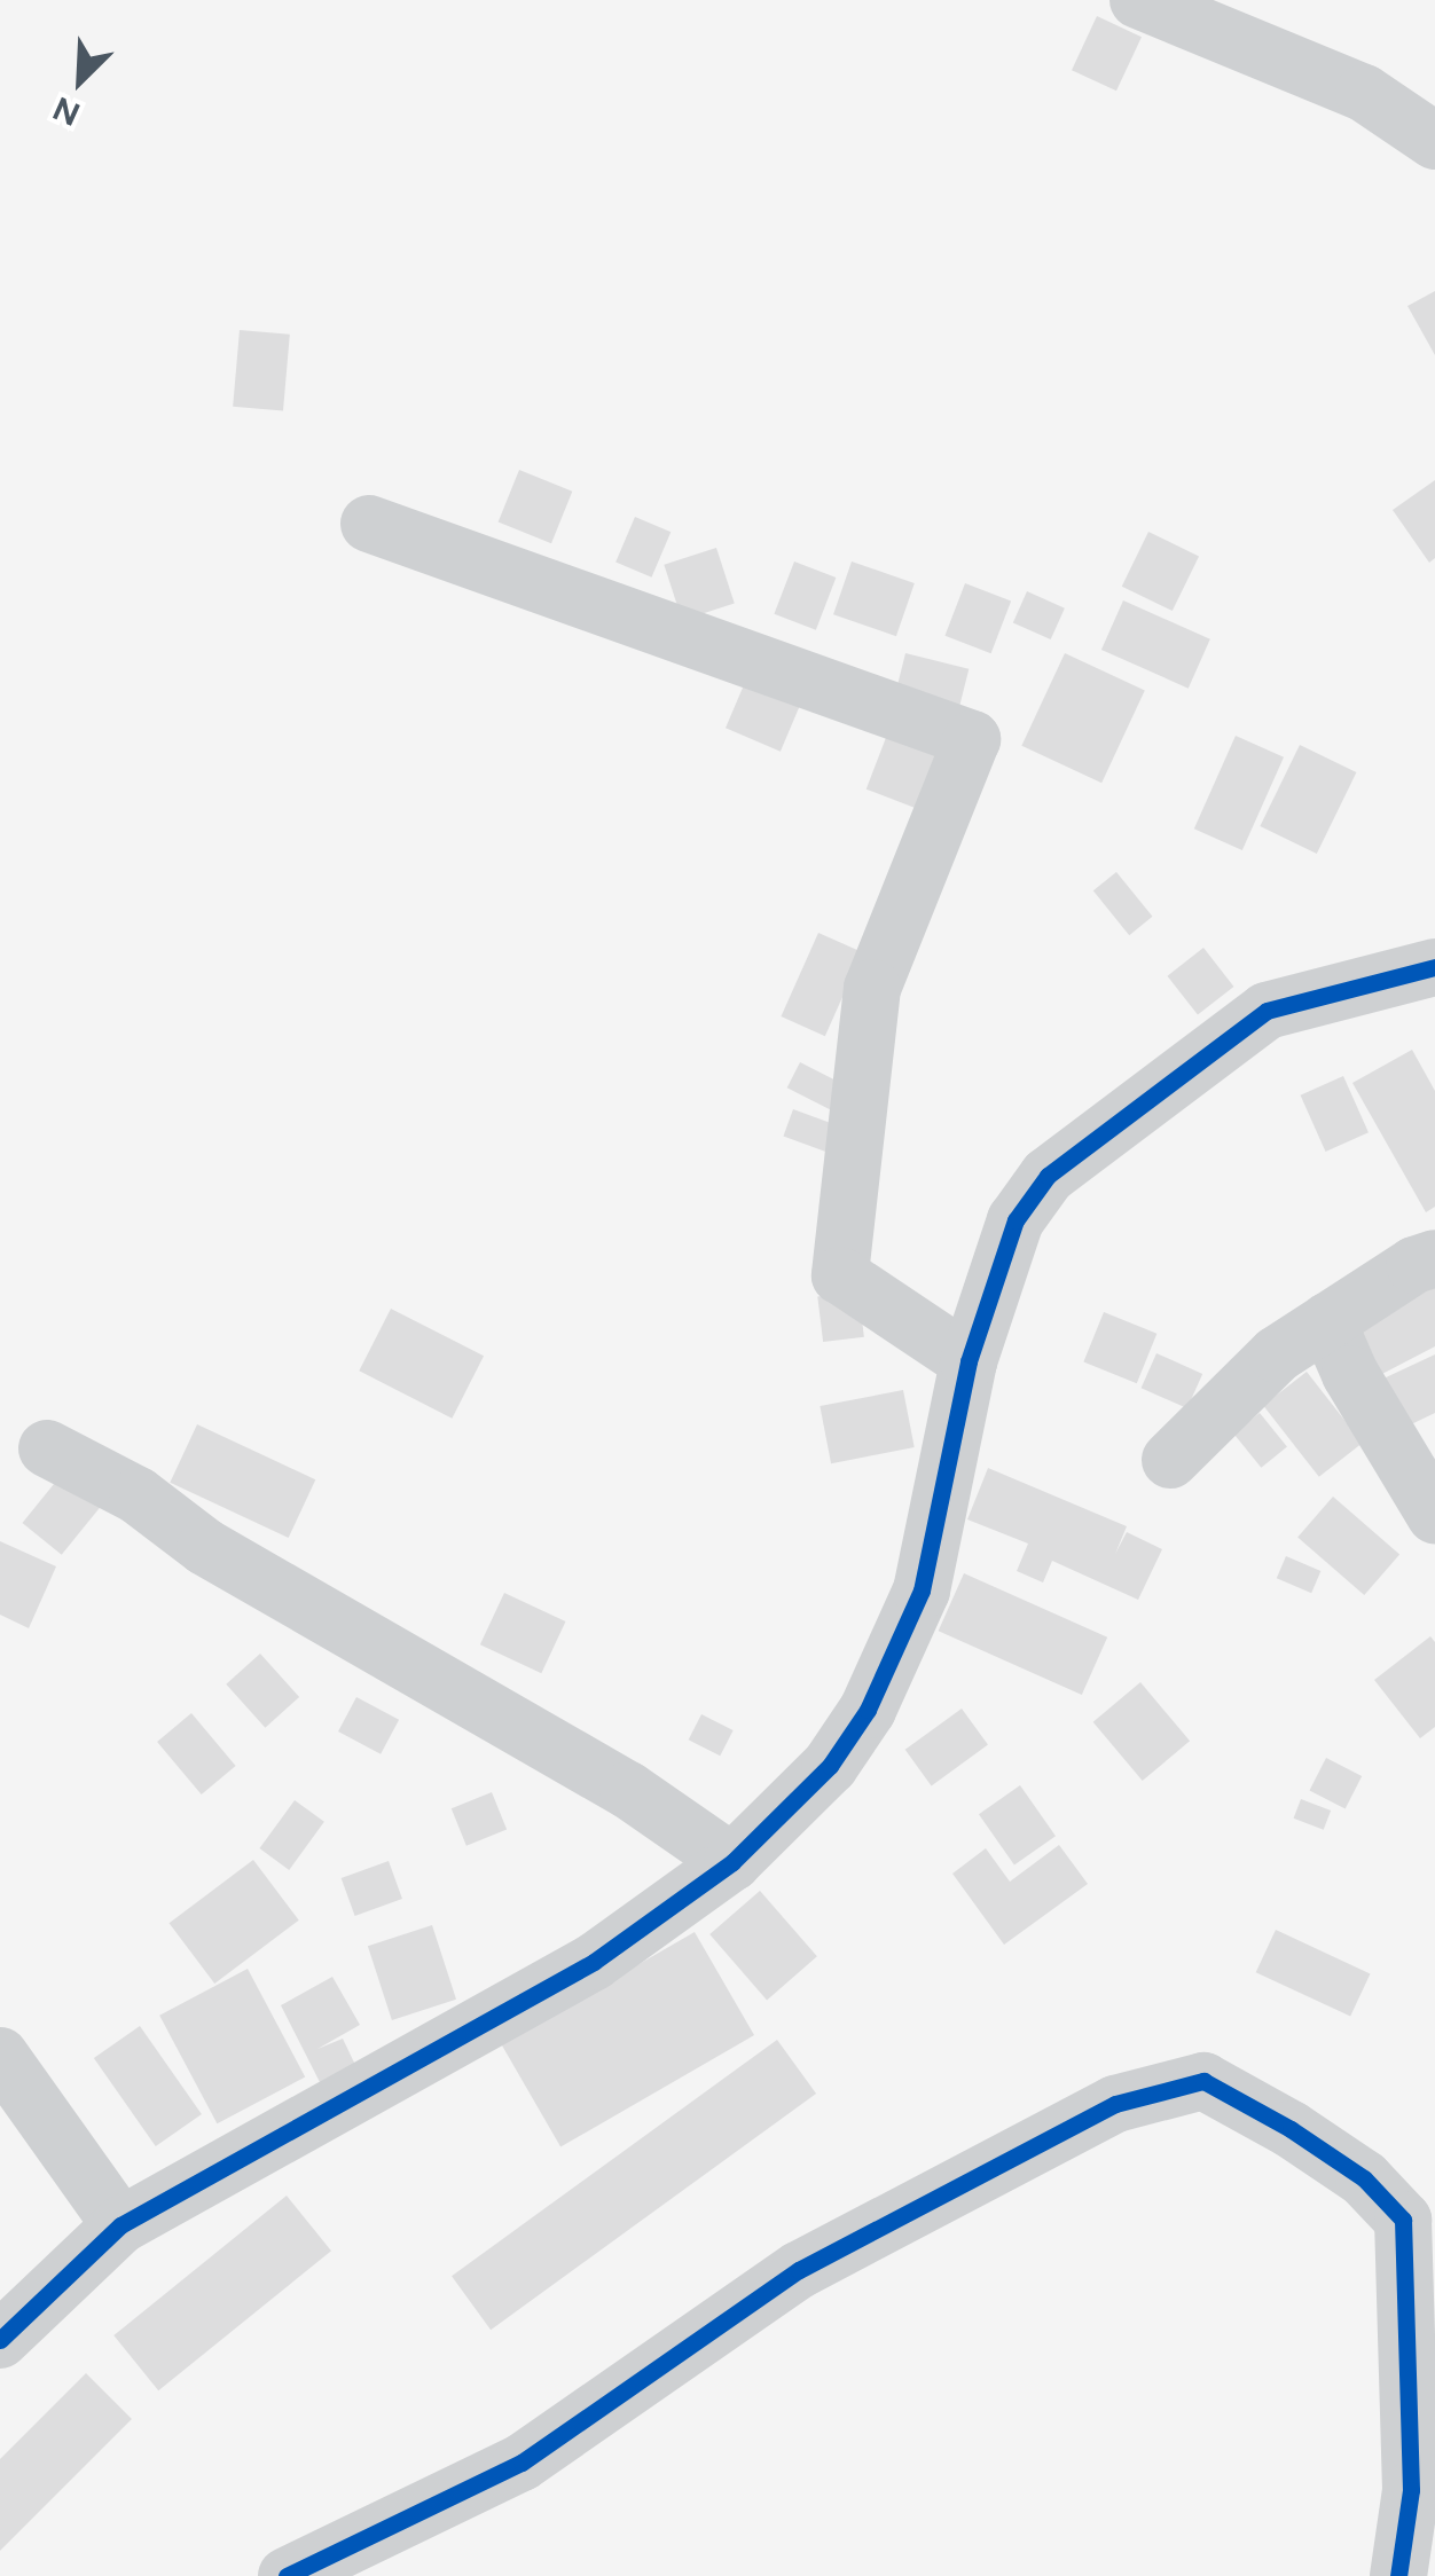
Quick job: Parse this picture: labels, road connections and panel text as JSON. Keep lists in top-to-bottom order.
{
  "north": "bottom left"
}
